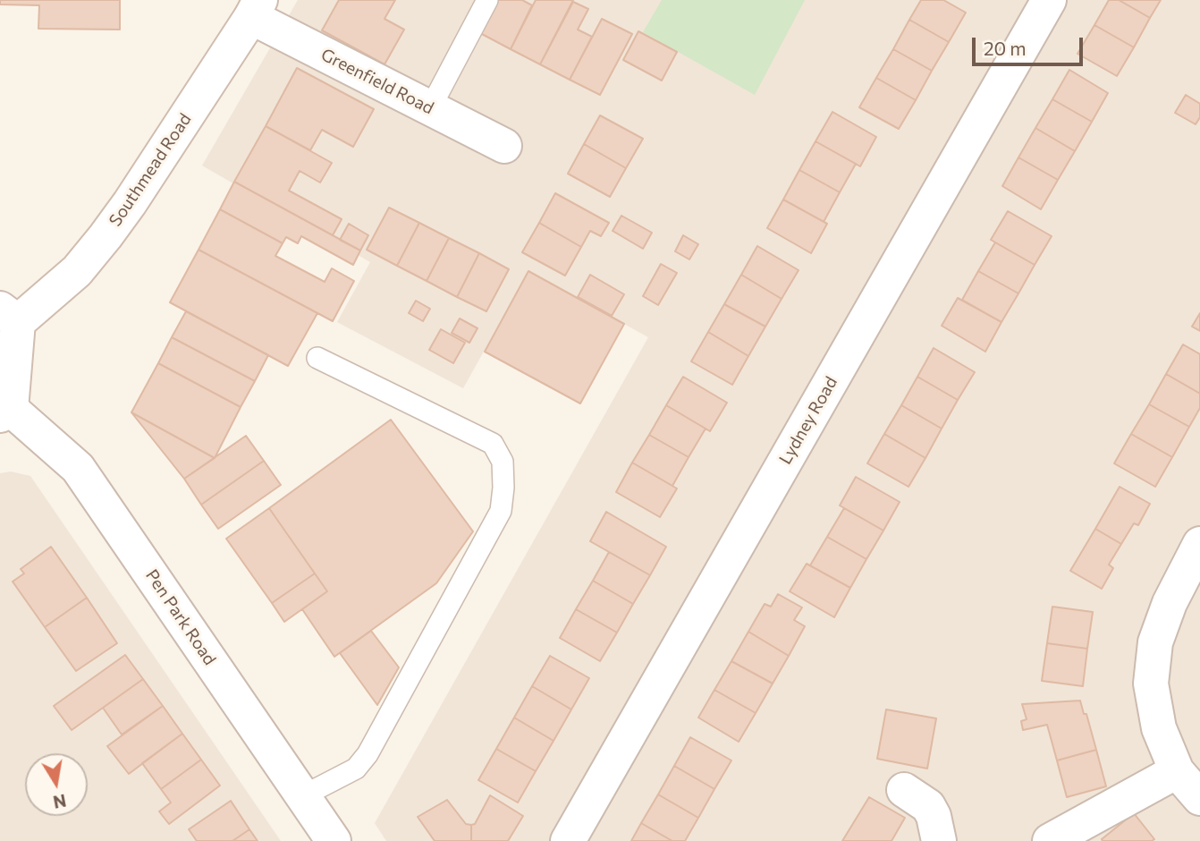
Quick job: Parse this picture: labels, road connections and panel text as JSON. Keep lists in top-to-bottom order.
{
  "streets": {
    "street": [
      "Greenfield Road",
      "Southmead Road",
      "Lydney Road",
      "Pen Park Road"
    ]
  },
  "crossings": [
    ["Greenfield Road", "Southmead Road"]
  ],
  "scale_bar": "20 m",
  "north": "bottom"
}
